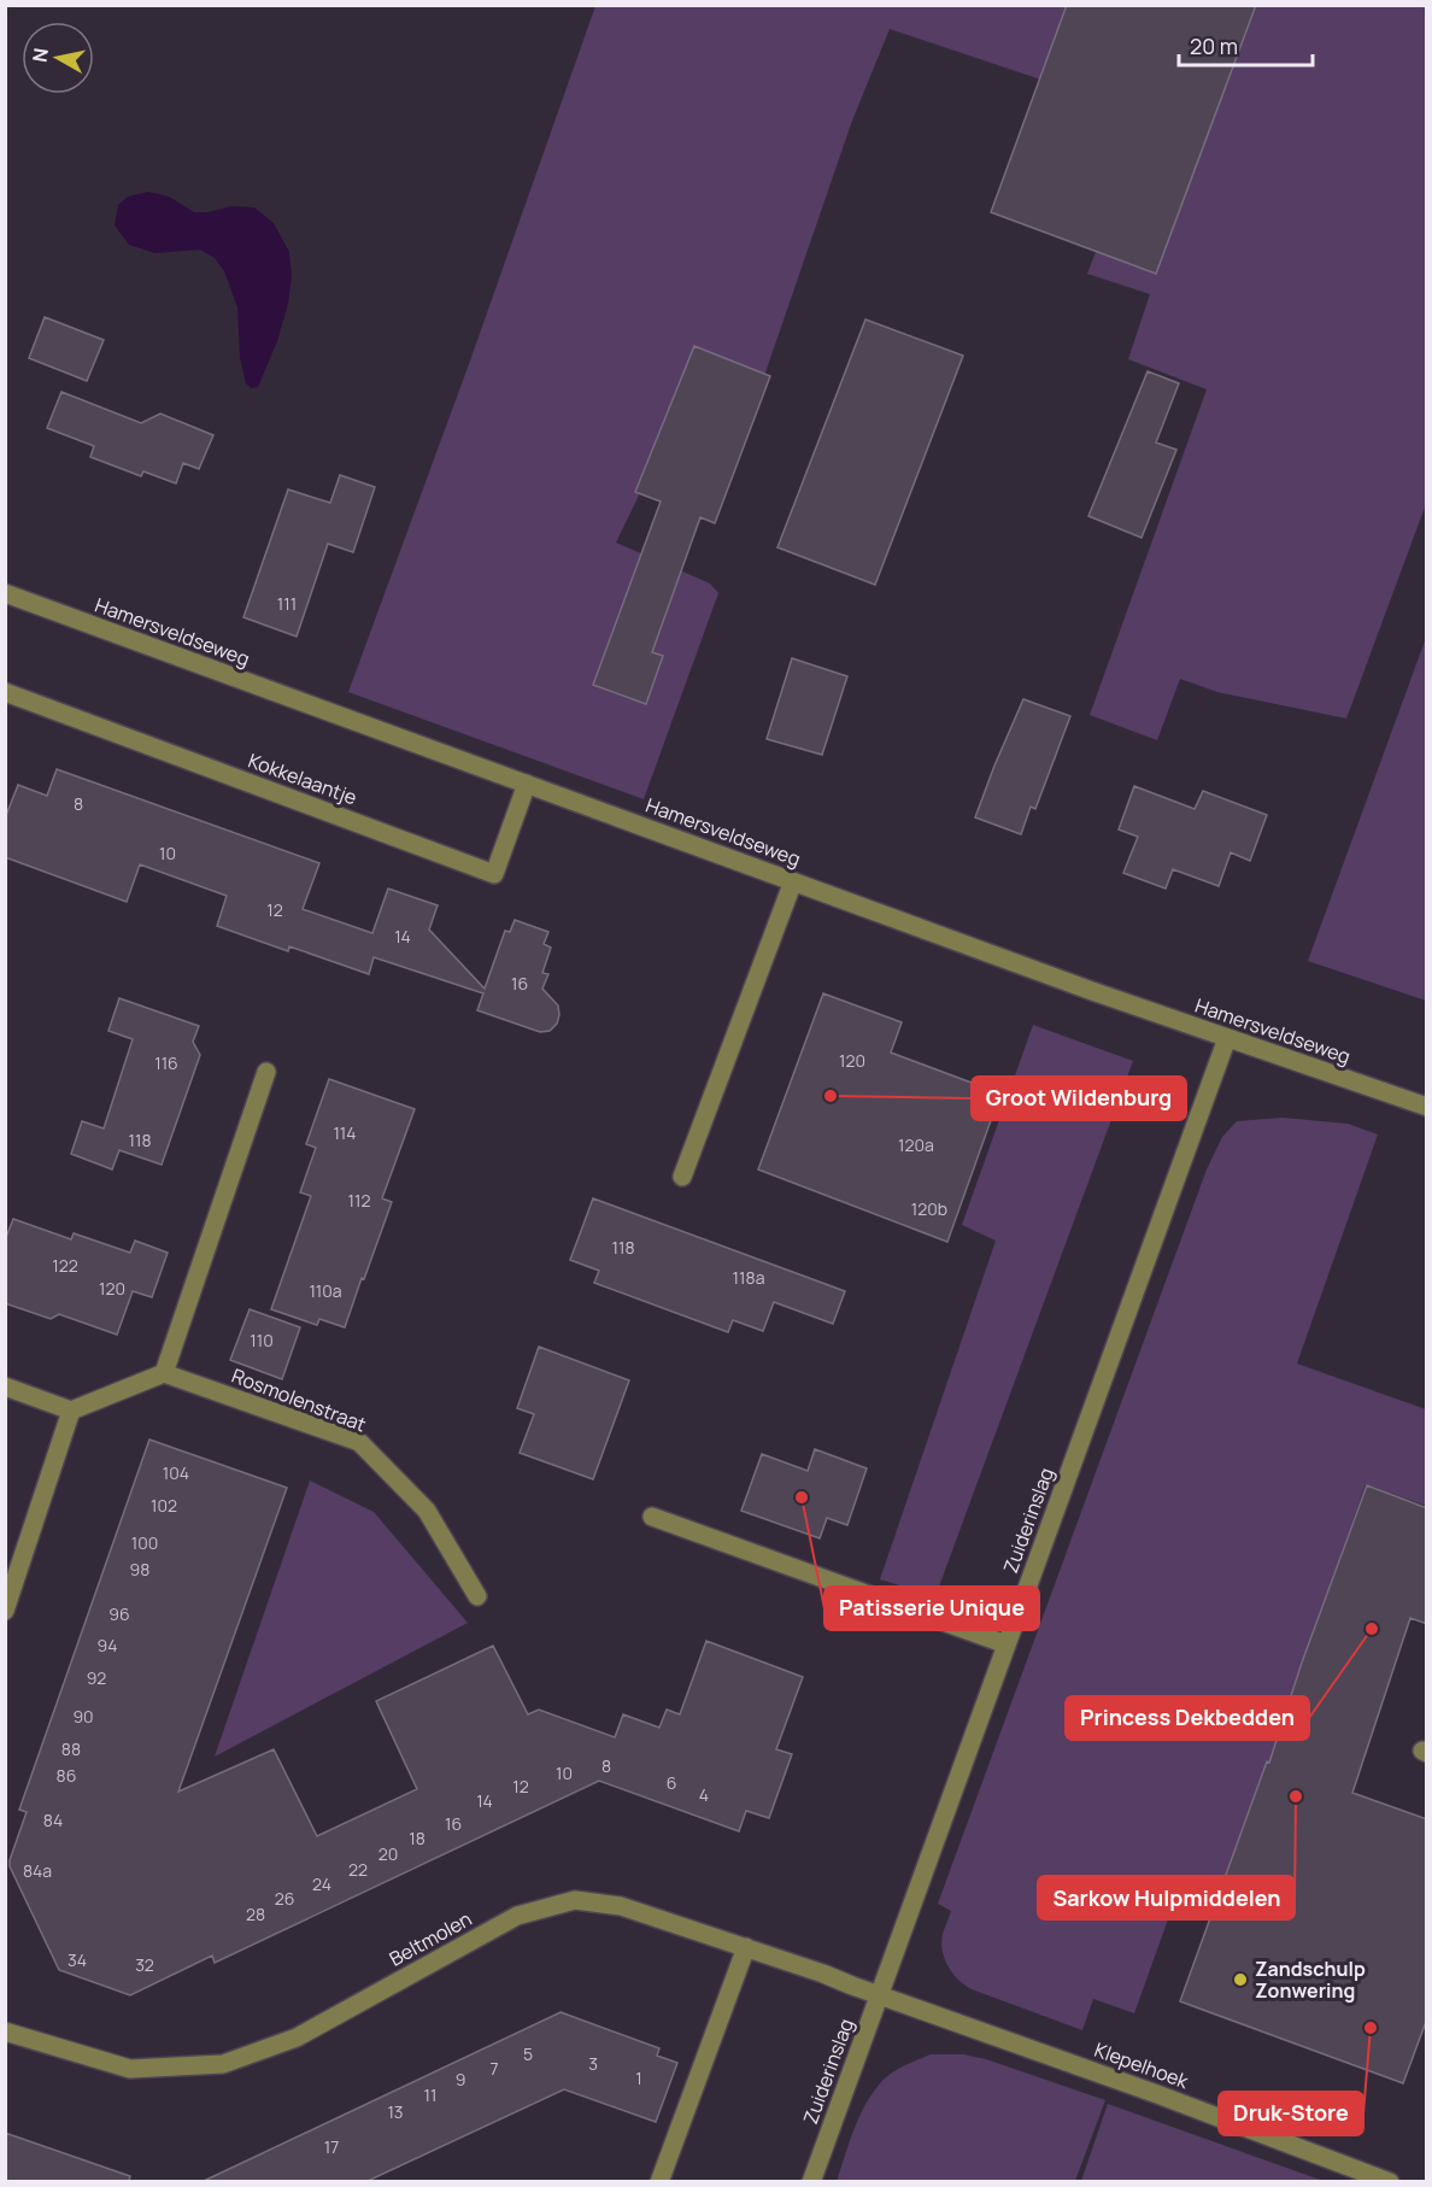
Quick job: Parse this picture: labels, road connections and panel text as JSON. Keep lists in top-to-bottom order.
{
  "streets": {
    "street": [
      "Hamersveldseweg",
      "Kokkelaantje",
      "Rosmolenstraat",
      "Zuiderinslag",
      "Beltmolen",
      "Klepelhoek"
    ]
  },
  "crossings": [
    ["Hamersveldseweg", "Kokkelaantje"],
    ["Hamersveldseweg", "Zuiderinslag"],
    ["Zuiderinslag", "Beltmolen"],
    ["Zuiderinslag", "Klepelhoek"],
    ["Beltmolen", "Klepelhoek"]
  ],
  "places": [
    "Groot Wildenburg",
    "Patisserie Unique",
    "Princess Dekbedden",
    "Sarkow Hulpmiddelen",
    "Zandschulp Zonwering",
    "Druk-Store"
  ],
  "house_numbers": [
    "111",
    "8",
    "10",
    "12",
    "14",
    "16",
    "120",
    "116",
    "114",
    "118",
    "120a",
    "112",
    "120b",
    "118",
    "122",
    "118a",
    "120",
    "110a",
    "110",
    "104",
    "102",
    "100",
    "98",
    "96",
    "94",
    "92",
    "90",
    "88",
    "8",
    "10",
    "86",
    "6",
    "12",
    "4",
    "14",
    "84",
    "16",
    "18",
    "20",
    "22",
    "84a",
    "24",
    "26",
    "28",
    "34",
    "32",
    "5",
    "3",
    "7",
    "1",
    "9",
    "11",
    "13",
    "17"
  ],
  "scale_bar": "20 m",
  "north": "left"
}
